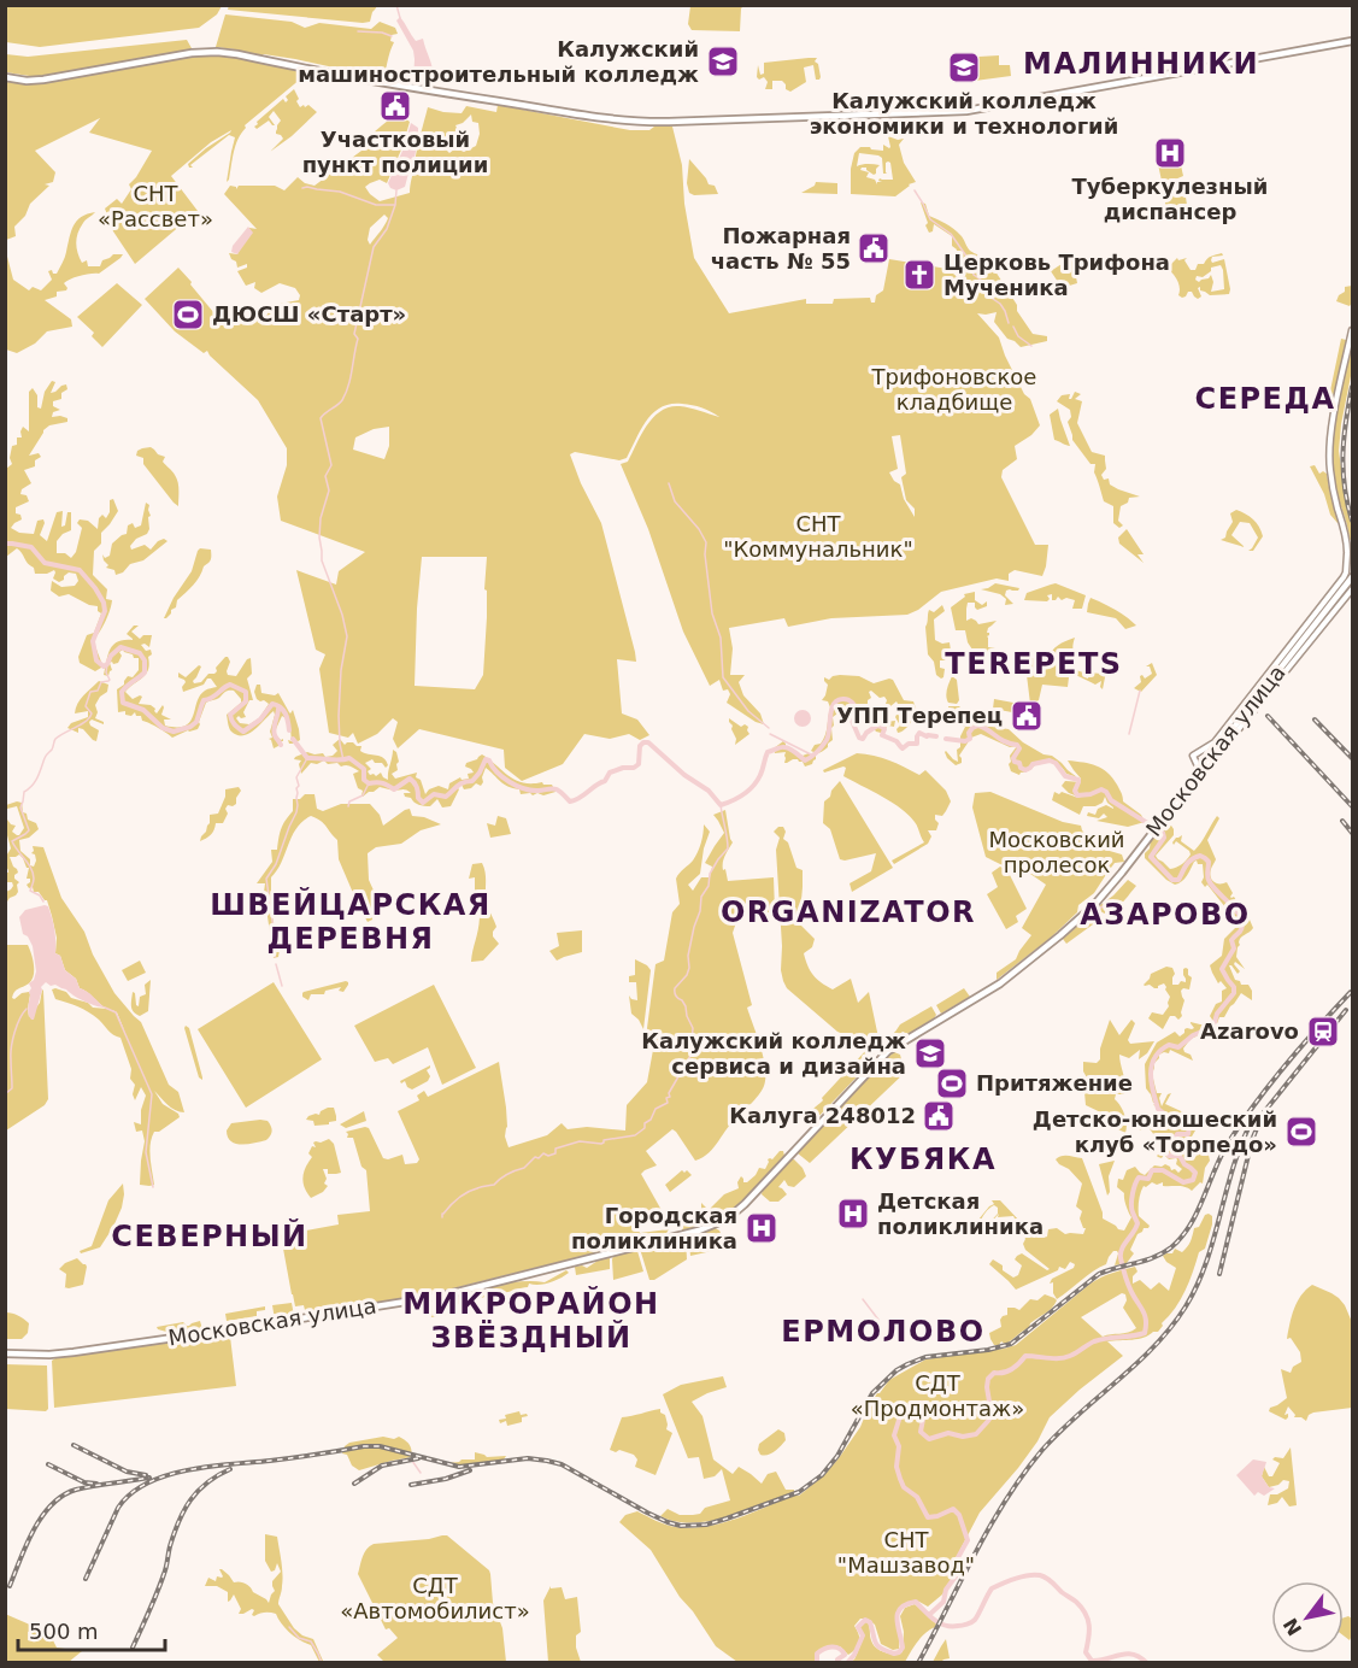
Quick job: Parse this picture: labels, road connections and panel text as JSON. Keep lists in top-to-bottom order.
{
  "streets": {
    "main road": ["Московская улица"]
  },
  "districts": [
    "МАЛИННИКИ",
    "СЕРЕДА",
    "TEREPETS",
    "ШВЕЙЦАРСКАЯ ДЕРЕВНЯ",
    "ORGANIZATOR",
    "АЗАРОВО",
    "КУБЯКА",
    "СЕВЕРНЫЙ",
    "МИКРОРАЙОН ЗВЁЗДНЫЙ",
    "ЕРМОЛОВО"
  ],
  "parks": [
    "СНТ «Рассвет»",
    "Трифоновское кладбище",
    "СНТ \"Коммунальник\"",
    "Московский пролесок",
    "СДТ «Продмонтаж»",
    "СНТ \"Машзавод\"",
    "СДТ «Автомобилист»"
  ],
  "places": {
    "school or university": ["Калужский машиностроительный колледж", "Калужский колледж экономики и технологий", "Калужский колледж сервиса и дизайна"],
    "public building": [
      "Участковый пункт полиции",
      "Пожарная часть № 55",
      "УПП Терепец",
      "Калуга 248012"
    ],
    "hospital": ["Туберкулезный диспансер", "Детская поликлиника", "Городская поликлиника"],
    "church": ["Церковь Трифона Мученика"],
    "sports": ["ДЮСШ «Старт»", "Притяжение", "Детско-юношеский клуб «Торпедо»"],
    "station": ["Azarovo"]
  },
  "scale_bar": "500 m",
  "north": "bottom left"
}
